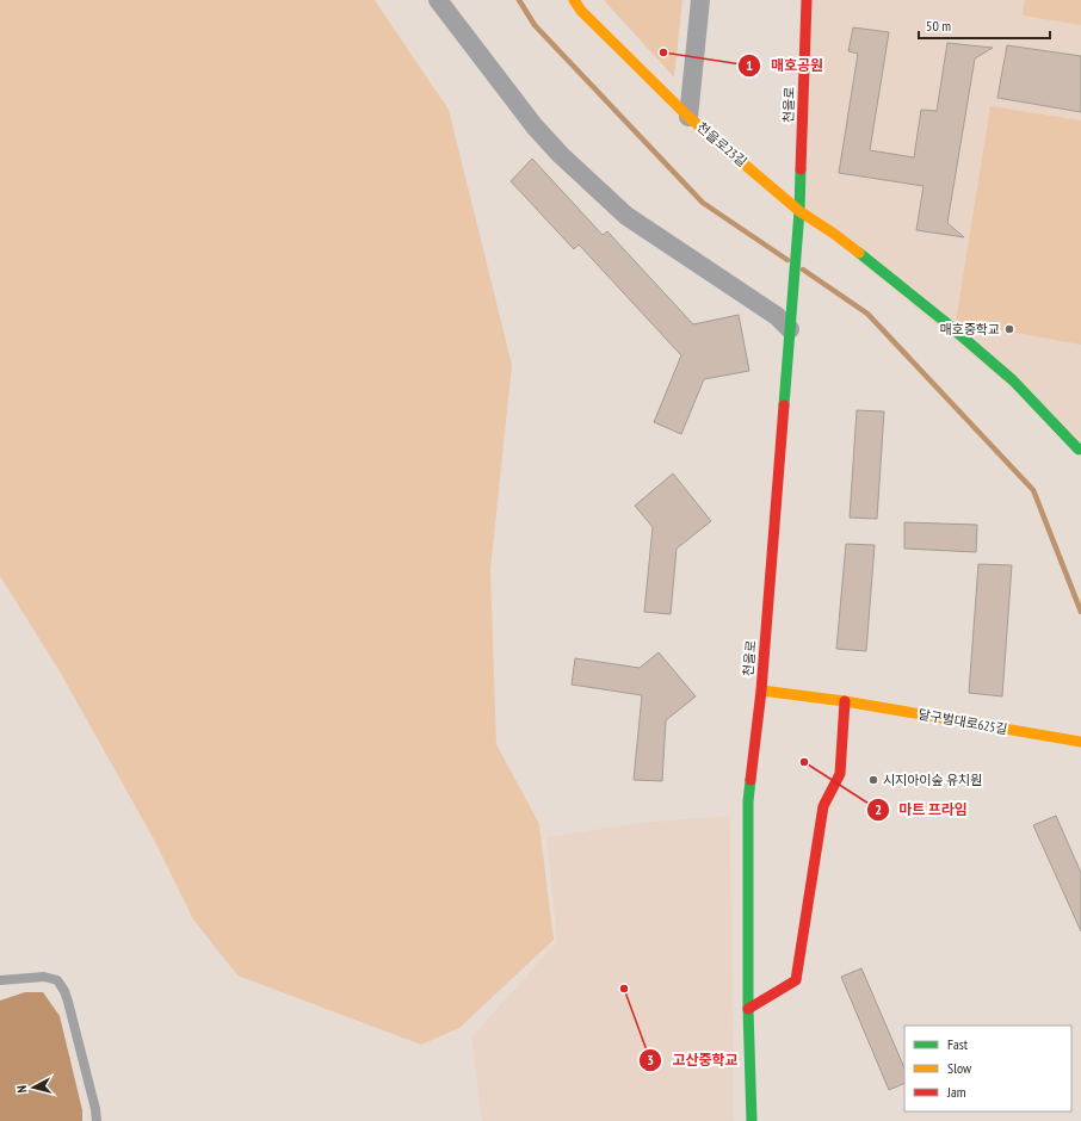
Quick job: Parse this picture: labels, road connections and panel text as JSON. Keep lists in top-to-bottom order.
{
  "streets": {
    "street": ["천을로", "천을로23길", "달구벌대로625길"]
  },
  "crossings": [
    ["천을로", "천을로23길"],
    ["천을로", "달구벌대로625길"]
  ],
  "places": [
    "매호공원",
    "매호중학교",
    "마트 프라임",
    "시지아이숲 유치원",
    "고산중학교"
  ],
  "legend": ["Fast", "Slow", "Jam"],
  "scale_bar": "50 m",
  "north": "left"
}
